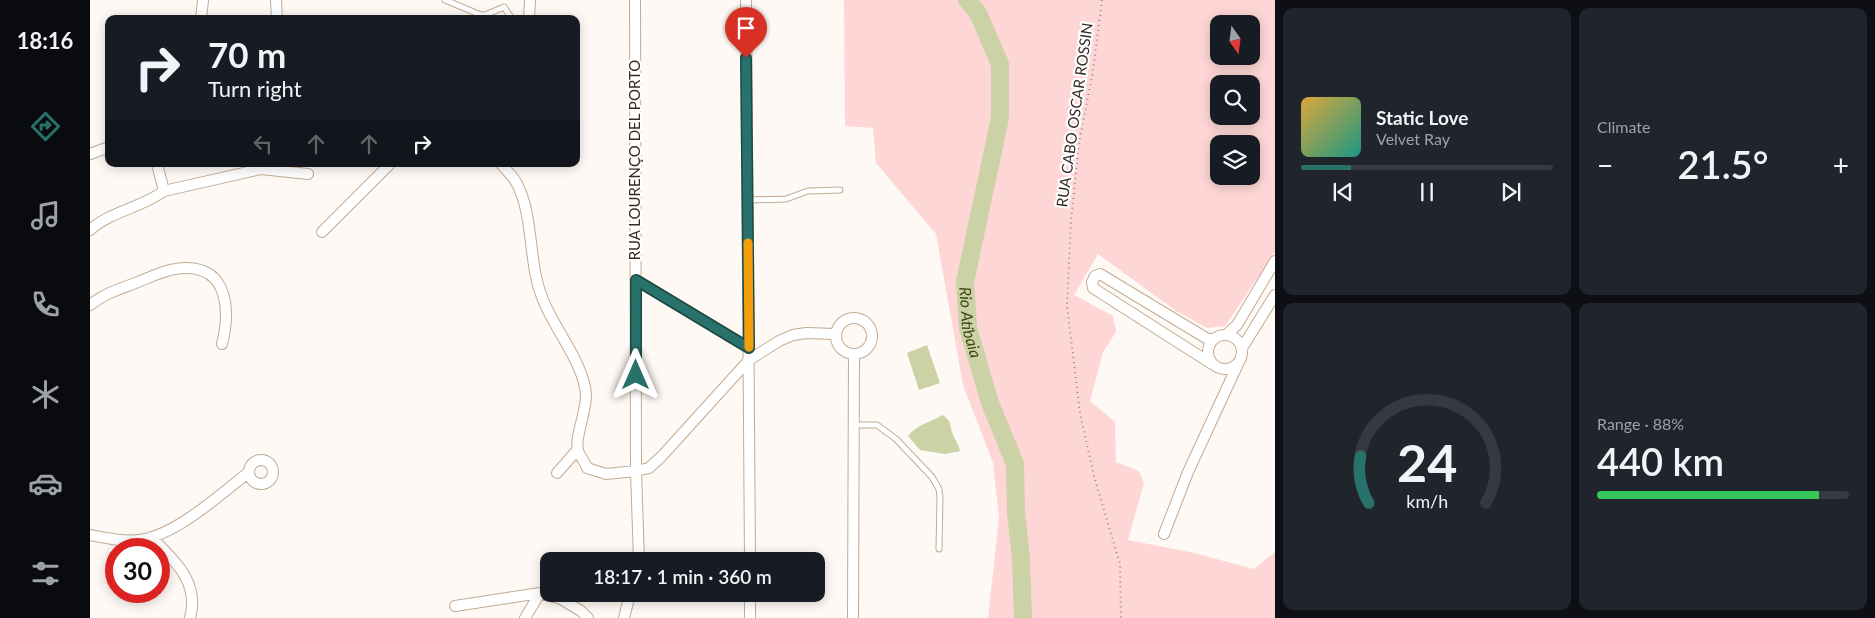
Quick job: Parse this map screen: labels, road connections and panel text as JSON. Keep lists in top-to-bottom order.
{
  "streets": {
    "street": ["RUA LOURENÇO DEL PORTO"],
    "path": ["RUA CABO OSCAR ROSSIN"]
  },
  "water": ["Rio Atibaia"],
  "north": "bottom",
  "page": {
    "tabs": "18:16",
    "tile": [
      "Climate",
      ["Range · 88%", "440 km"]
    ],
    "turn": ["70 m", "Turn right"],
    "song": ["Static Love", "Velvet Ray"],
    "heat": ["−", "21.5°", "+"],
    "limit": "30",
    "trip": "18:17 · 1 min · 360 m",
    "gauge": ["24", "km/h"]
  }
}
